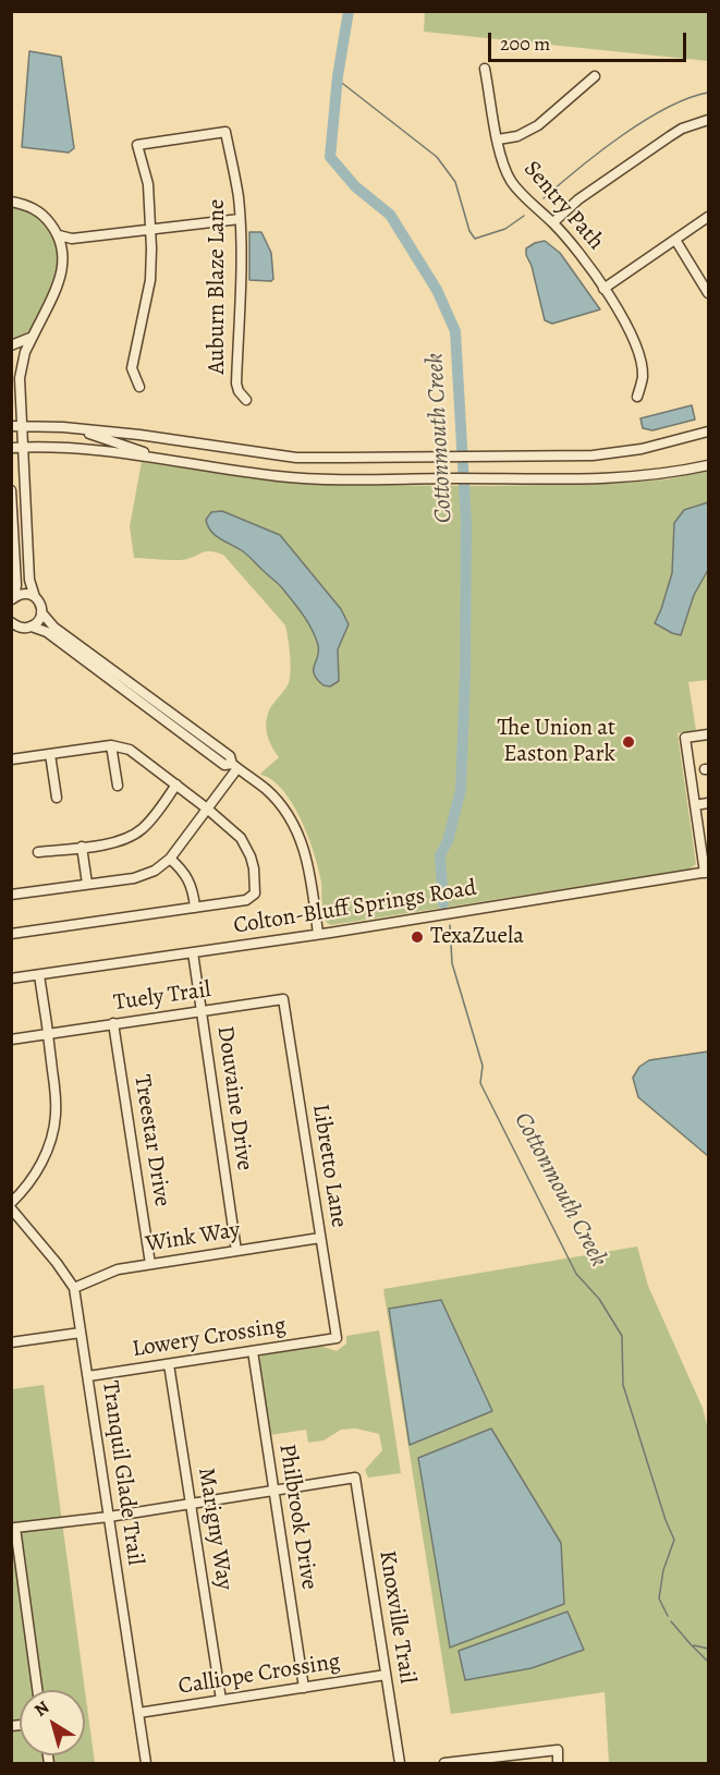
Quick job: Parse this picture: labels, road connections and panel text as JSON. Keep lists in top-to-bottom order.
{
  "streets": {
    "street": [
      "Sentry Path",
      "Auburn Blaze Lane",
      "Colton-Bluff Springs Road",
      "Tuely Trail",
      "Douvaine Drive",
      "Treestar Drive",
      "Libretto Lane",
      "Wink Way",
      "Lowery Crossing",
      "Tranquil Glade Trail",
      "Philbrook Drive",
      "Marigny Way",
      "Knoxville Trail",
      "Calliope Crossing"
    ]
  },
  "crossings": [
    ["Colton-Bluff Springs Road", "Douvaine Drive"],
    ["Tuely Trail", "Douvaine Drive"],
    ["Tuely Trail", "Treestar Drive"],
    ["Tuely Trail", "Libretto Lane"],
    ["Douvaine Drive", "Wink Way"],
    ["Treestar Drive", "Wink Way"],
    ["Libretto Lane", "Wink Way"],
    ["Libretto Lane", "Lowery Crossing"],
    ["Wink Way", "Tranquil Glade Trail"],
    ["Lowery Crossing", "Tranquil Glade Trail"],
    ["Lowery Crossing", "Philbrook Drive"],
    ["Lowery Crossing", "Marigny Way"],
    ["Tranquil Glade Trail", "Calliope Crossing"],
    ["Philbrook Drive", "Knoxville Trail"],
    ["Philbrook Drive", "Calliope Crossing"],
    ["Marigny Way", "Calliope Crossing"],
    ["Knoxville Trail", "Calliope Crossing"]
  ],
  "water": ["Cottonmouth Creek"],
  "places": ["The Union at Easton Park", "TexaZuela"],
  "scale_bar": "200 m",
  "north": "top left"
}
